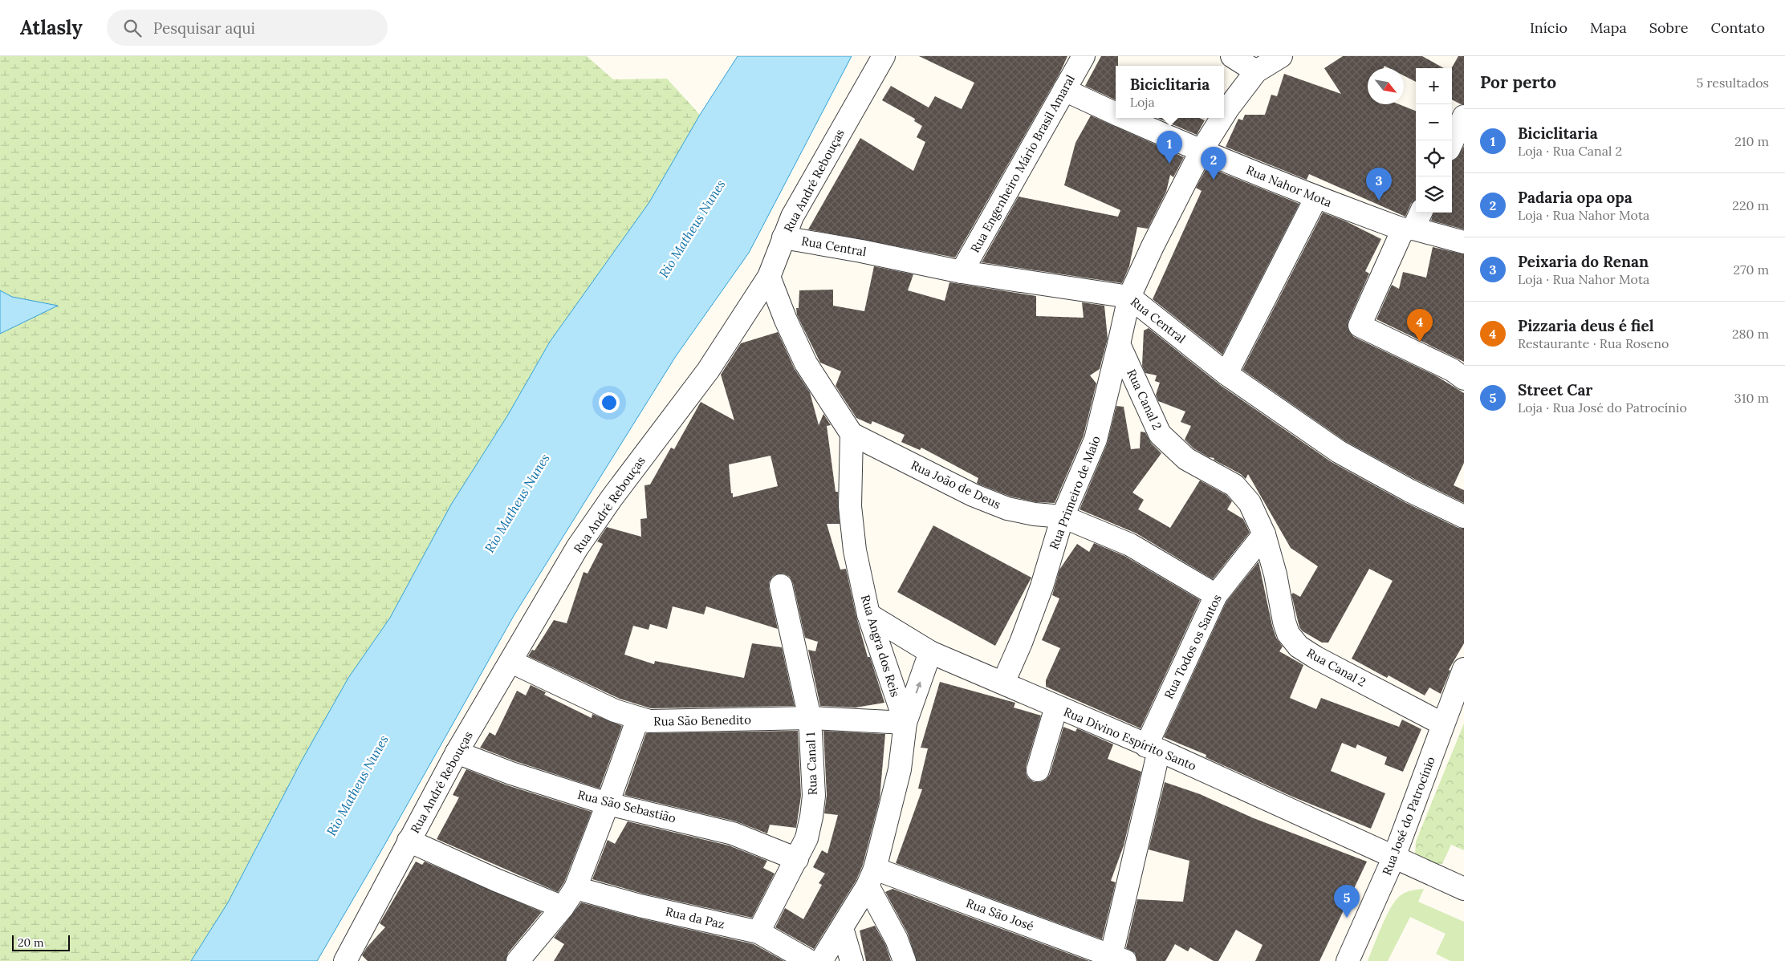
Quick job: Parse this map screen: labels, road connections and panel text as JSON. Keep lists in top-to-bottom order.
{
  "streets": {
    "street": [
      "Rua Engenheiro Mário Brasil Amaral",
      "Rua André Rebouças",
      "Rua Nahor Mota",
      "Rua Central",
      "Rua Canal 2",
      "Rua João de Deus",
      "Rua Primeiro de Maio",
      "Rua Angra dos Reis",
      "Rua Todos os Santos",
      "Rua São Benedito",
      "Rua Divino Espírito Santo",
      "Rua Canal 1",
      "Rua São Sebastião",
      "Rua José do Patrocínio",
      "Rua São José",
      "Rua da Paz"
    ]
  },
  "crossings": [
    ["Rua Engenheiro Mário Brasil Amaral", "Rua Nahor Mota"],
    ["Rua Engenheiro Mário Brasil Amaral", "Rua Central"],
    ["Rua André Rebouças", "Rua Central"],
    ["Rua André Rebouças", "Rua São Benedito"],
    ["Rua André Rebouças", "Rua São Sebastião"],
    ["Rua Canal 2", "Rua Primeiro de Maio"],
    ["Rua Canal 2", "Rua Todos os Santos"],
    ["Rua Canal 2", "Rua José do Patrocínio"],
    ["Rua João de Deus", "Rua Primeiro de Maio"],
    ["Rua João de Deus", "Rua Angra dos Reis"],
    ["Rua João de Deus", "Rua Todos os Santos"],
    ["Rua Primeiro de Maio", "Rua Divino Espírito Santo"],
    ["Rua Angra dos Reis", "Rua São Benedito"],
    ["Rua Angra dos Reis", "Rua Divino Espírito Santo"],
    ["Rua Angra dos Reis", "Rua São José"],
    ["Rua Todos os Santos", "Rua Divino Espírito Santo"],
    ["Rua Todos os Santos", "Rua São José"],
    ["Rua São Benedito", "Rua Canal 1"],
    ["Rua Divino Espírito Santo", "Rua José do Patrocínio"],
    ["Rua Canal 1", "Rua São Sebastião"],
    ["Rua Canal 1", "Rua da Paz"]
  ],
  "water": ["Rio Matheus Nunes"],
  "scale_bar": "20 m",
  "north": "bottom right",
  "page": {
    "header": "Atlasly",
    "search": "Pesquisar aqui",
    "nav": [
      "Início",
      "Mapa",
      "Sobre",
      "Contato"
    ],
    "heading": ["Por perto", "5 resultados"],
    "popup": ["Biciclitaria", "Loja"],
    "map_buttons": ["+", "−"],
    "list": [
      {
        "mark": "1",
        "name": "Biciclitaria",
        "note": "Loja · Rua Canal 2",
        "value": "210 m"
      },
      {
        "mark": "2",
        "name": "Padaria opa opa",
        "note": "Loja · Rua Nahor Mota",
        "value": "220 m"
      },
      {
        "mark": "3",
        "name": "Peixaria do Renan",
        "note": "Loja · Rua Nahor Mota",
        "value": "270 m"
      },
      {
        "mark": "4",
        "name": "Pizzaria deus é fiel",
        "note": "Restaurante · Rua Roseno",
        "value": "280 m"
      },
      {
        "mark": "5",
        "name": "Street Car",
        "note": "Loja · Rua José do Patrocínio",
        "value": "310 m"
      }
    ],
    "pins": [
      "1",
      "2",
      "3",
      "4",
      "5"
    ],
    "scale": "20 m"
  }
}
